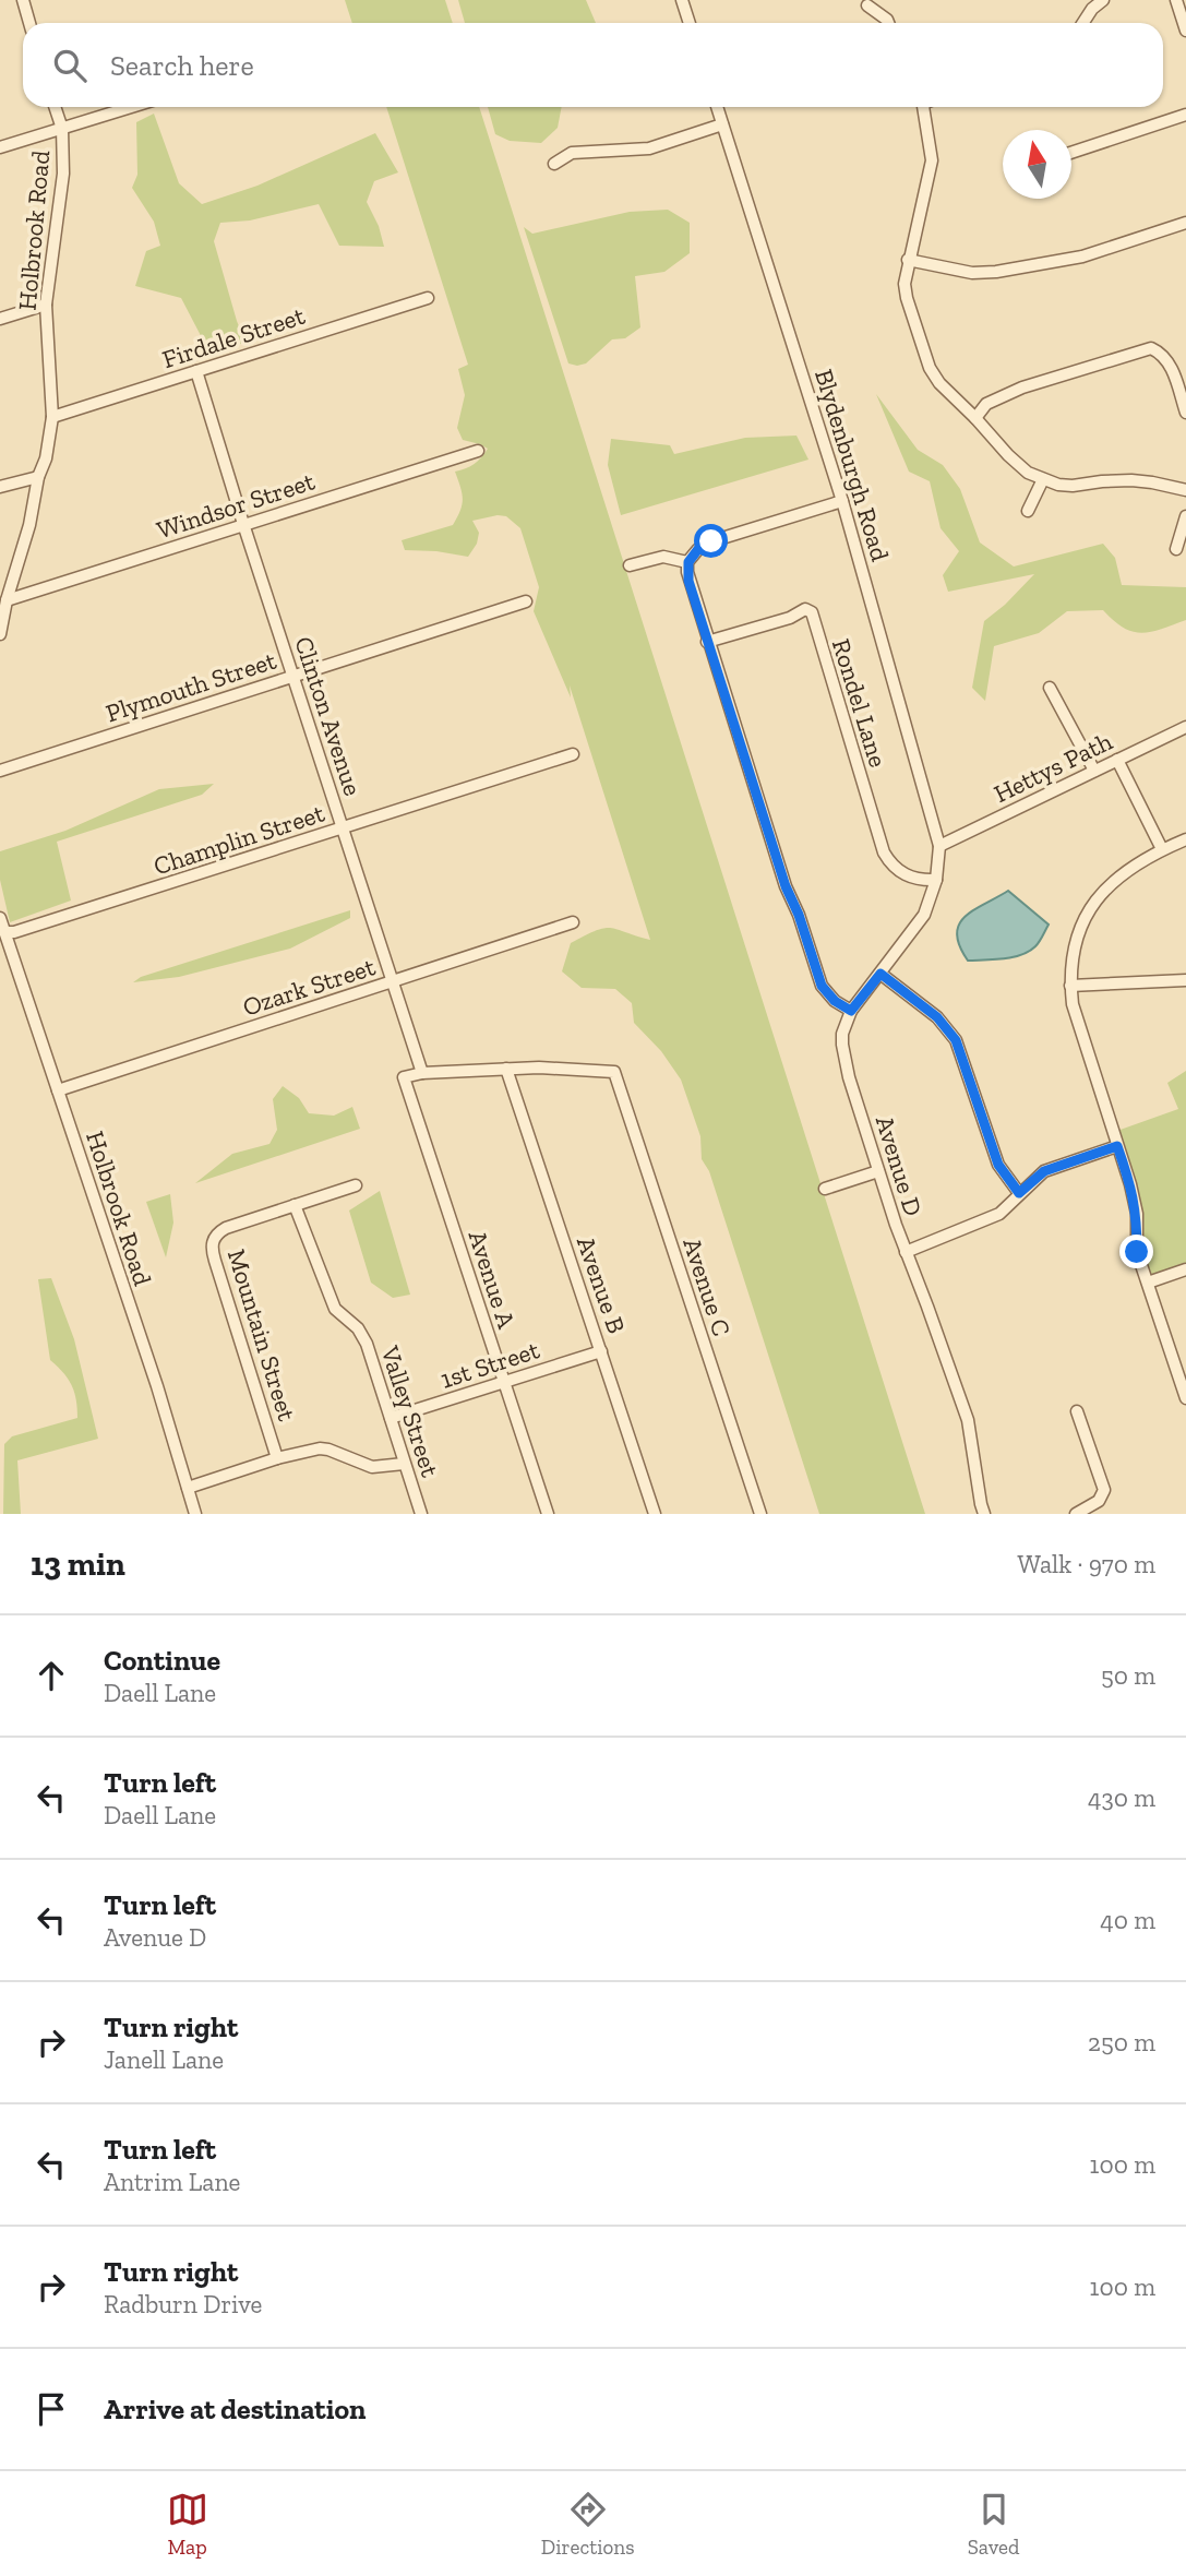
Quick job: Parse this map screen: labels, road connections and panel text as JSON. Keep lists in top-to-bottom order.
{
  "streets": {
    "street": [
      "Holbrook Road",
      "Firdale Street",
      "Blydenburgh Road",
      "Windsor Street",
      "Plymouth Street",
      "Rondel Lane",
      "Clinton Avenue",
      "Hettys Path",
      "Champlin Street",
      "Ozark Street",
      "Avenue D",
      "Avenue A",
      "Avenue B",
      "Avenue C",
      "Mountain Street",
      "1st Street",
      "Valley Street"
    ]
  },
  "crossings": [
    ["Holbrook Road", "Firdale Street"],
    ["Holbrook Road", "Windsor Street"],
    ["Holbrook Road", "Champlin Street"],
    ["Holbrook Road", "Ozark Street"],
    ["Firdale Street", "Clinton Avenue"],
    ["Blydenburgh Road", "Hettys Path"],
    ["Blydenburgh Road", "Avenue D"],
    ["Windsor Street", "Clinton Avenue"],
    ["Plymouth Street", "Clinton Avenue"],
    ["Rondel Lane", "Avenue D"],
    ["Clinton Avenue", "Champlin Street"],
    ["Clinton Avenue", "Ozark Street"],
    ["Clinton Avenue", "Avenue A"],
    ["Hettys Path", "Avenue D"],
    ["Avenue A", "1st Street"],
    ["Avenue B", "Avenue C"],
    ["Avenue B", "1st Street"],
    ["Mountain Street", "Valley Street"],
    ["1st Street", "Valley Street"]
  ],
  "north": "top",
  "page": {
    "search": "Search here",
    "heading": ["13 min", "Walk · 970 m"],
    "list": [
      ["Continue", "Daell Lane", "50 m"],
      ["Turn left", "Daell Lane", "430 m"],
      ["Turn left", "Avenue D", "40 m"],
      ["Turn right", "Janell Lane", "250 m"],
      ["Turn left", "Antrim Lane", "100 m"],
      ["Turn right", "Radburn Drive", "100 m"],
      "Arrive at destination"
    ],
    "nav": ["Map", "Directions", "Saved"]
  }
}
